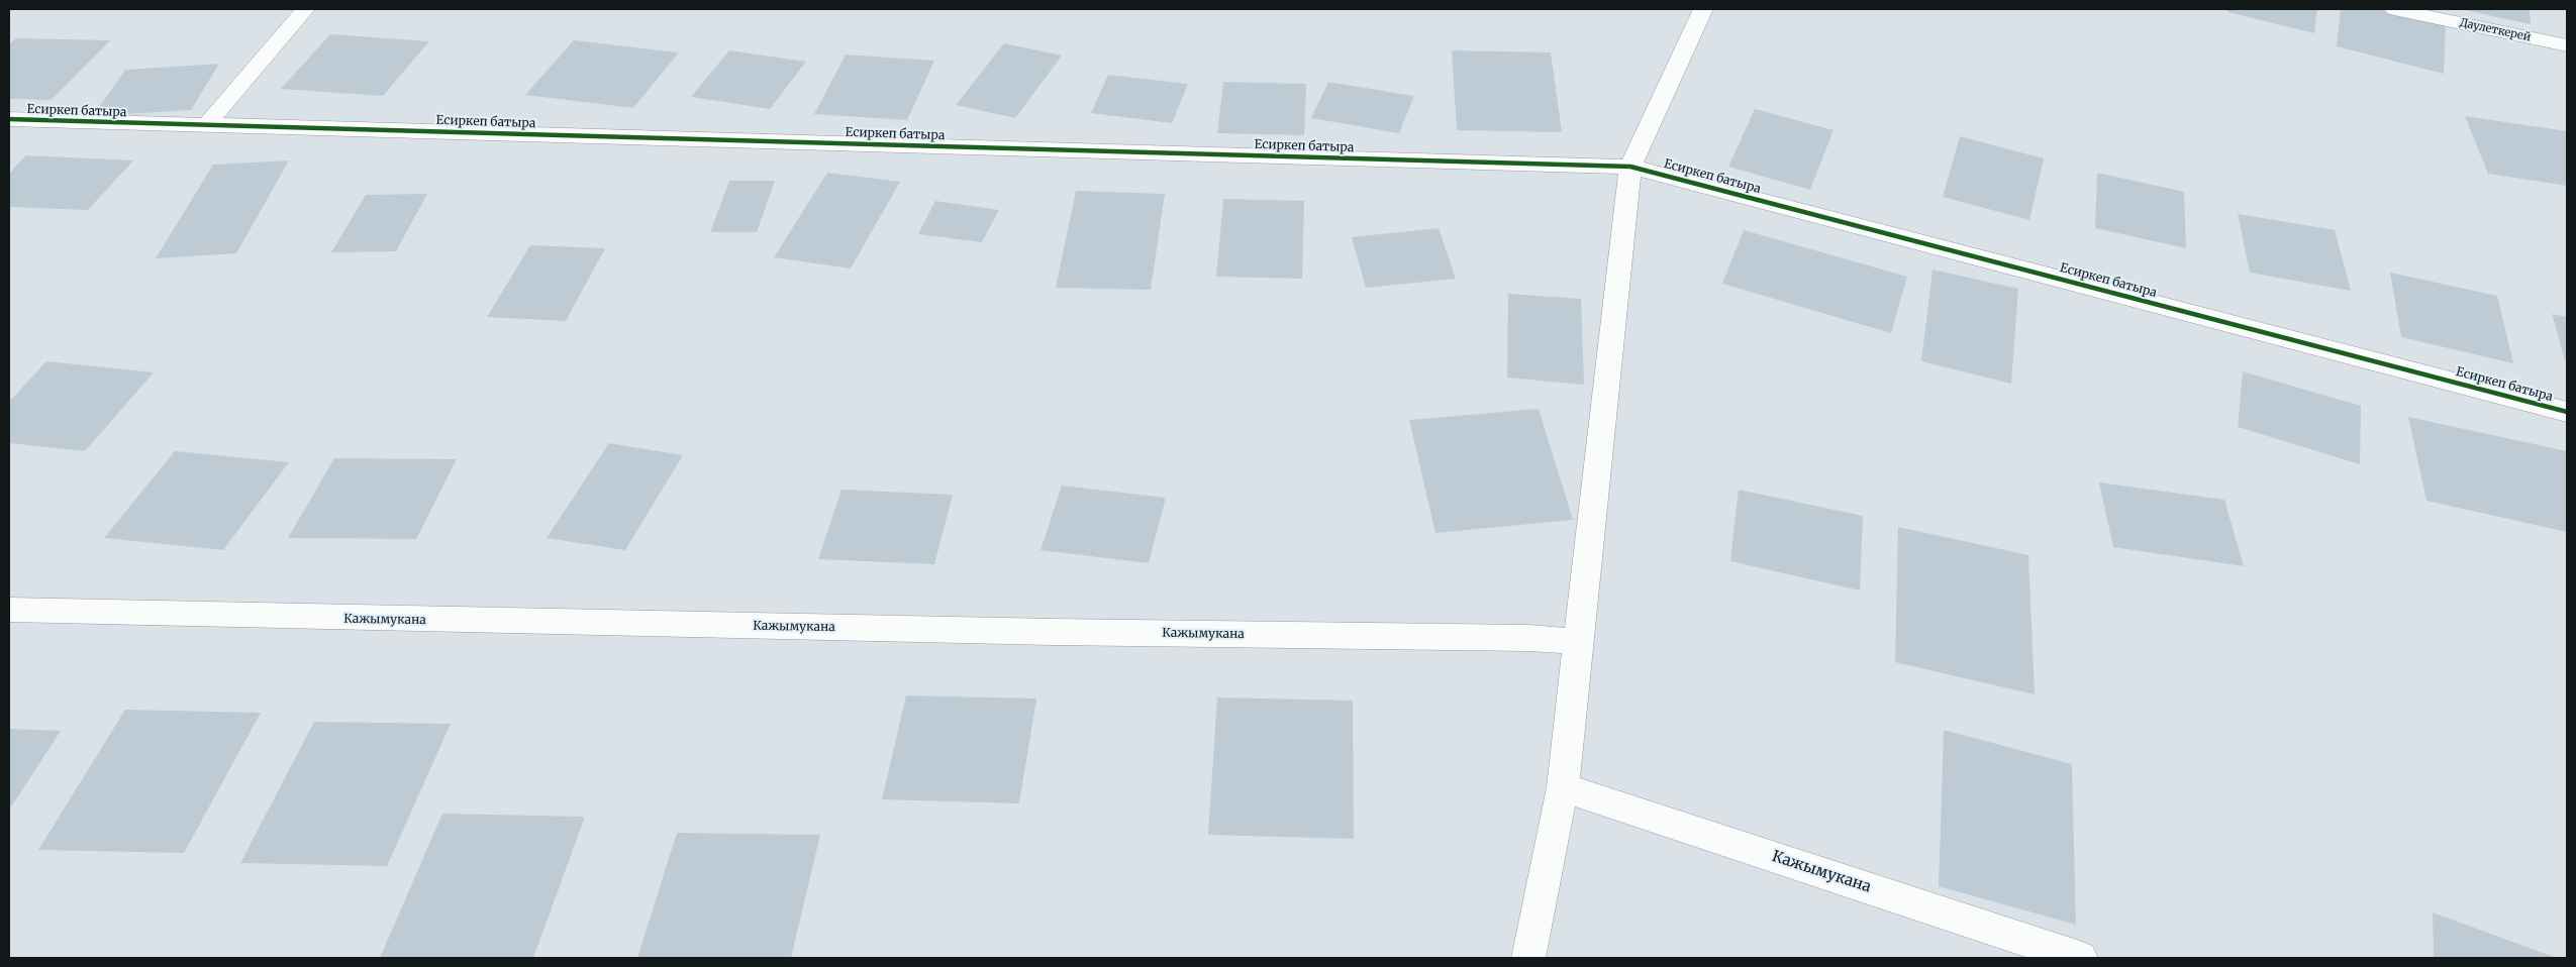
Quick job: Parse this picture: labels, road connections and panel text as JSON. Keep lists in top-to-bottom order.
{
  "streets": {
    "street": ["Даулеткерей", "Есиркеп батыра", "Кажымукана"]
  }
}
